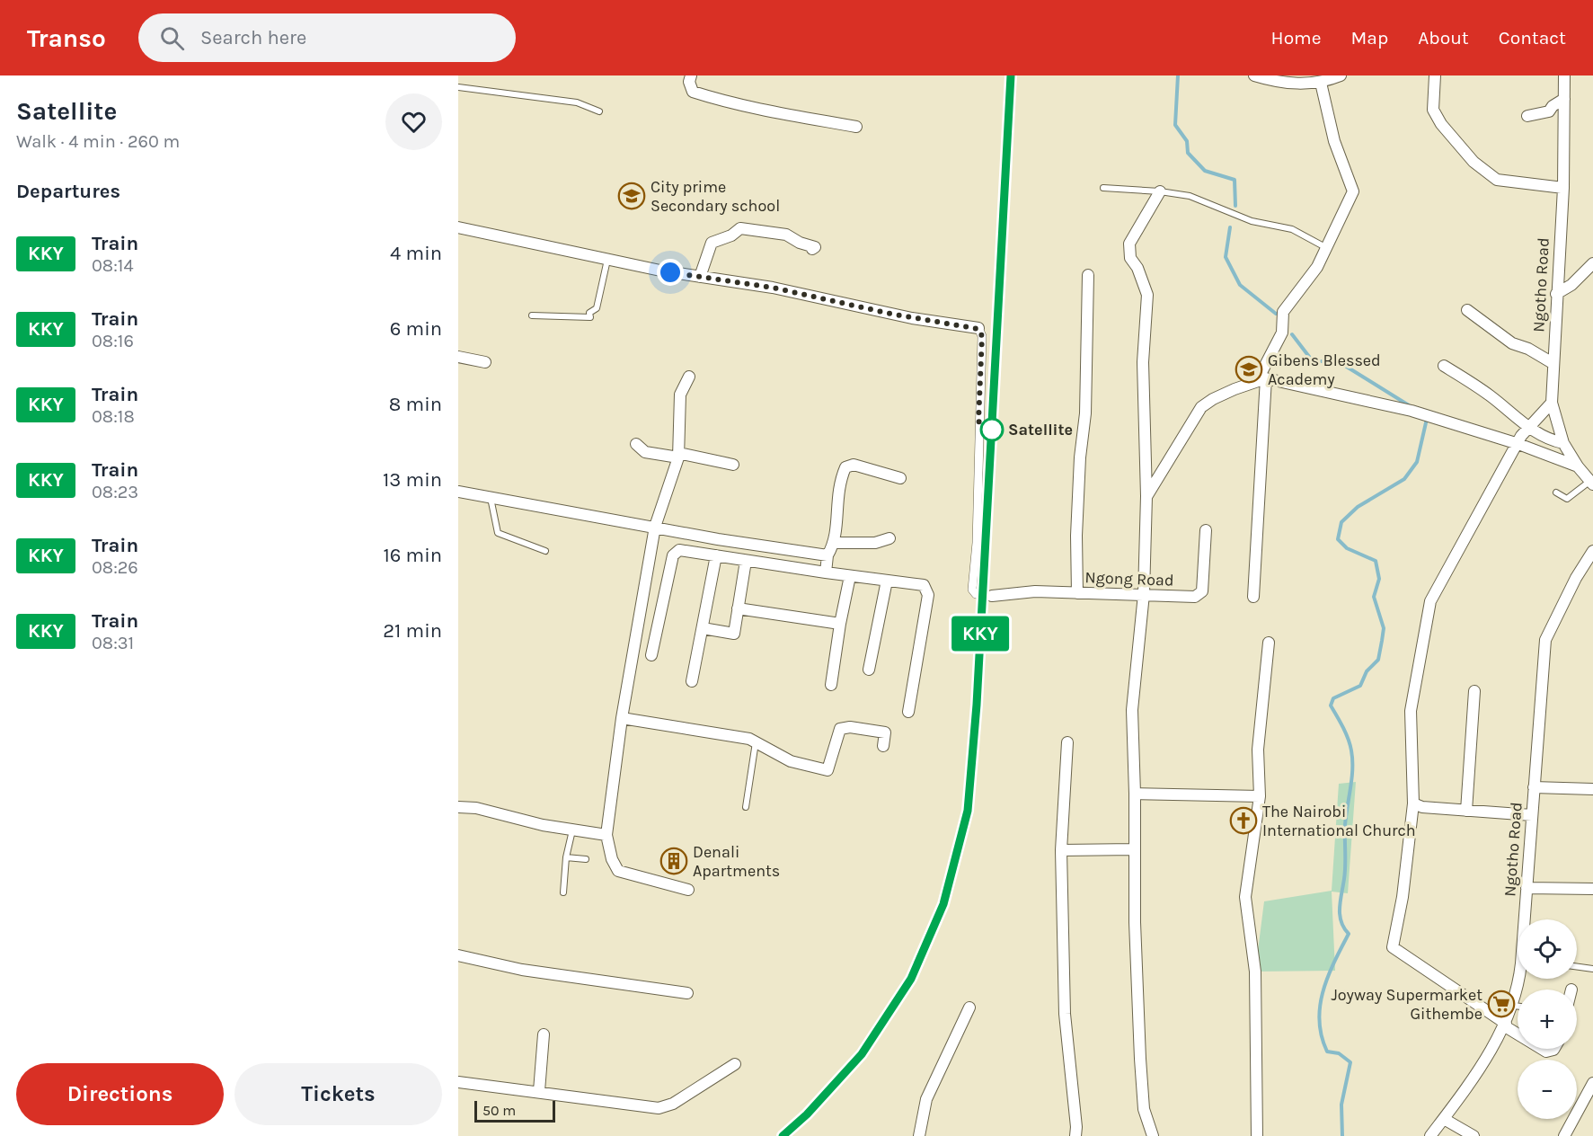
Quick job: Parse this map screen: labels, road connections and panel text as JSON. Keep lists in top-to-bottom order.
{
  "streets": {
    "street": ["Ngotho Road", "Ngong Road"]
  },
  "places": {
    "school or university": ["City prime Secondary school", "Gibens Blessed Academy"],
    "other": ["Satellite"],
    "church": ["The Nairobi International Church"],
    "building": ["Denali Apartments"],
    "supermarket": ["Joyway Supermarket Githembe"]
  },
  "scale_bar": "50 m",
  "page": {
    "header": "Transo",
    "search": "Search here",
    "nav": [
      "Home",
      "Map",
      "About",
      "Contact"
    ],
    "heading": [
      ["Satellite", "Walk · 4 min · 260 m"],
      "Departures"
    ],
    "on_map": "KKY",
    "list": [
      {
        "mark": "KKY",
        "name": "Train",
        "note": "08:14",
        "value": "4 min"
      },
      {
        "mark": "KKY",
        "name": "Train",
        "note": "08:16",
        "value": "6 min"
      },
      {
        "mark": "KKY",
        "name": "Train",
        "note": "08:18",
        "value": "8 min"
      },
      {
        "mark": "KKY",
        "name": "Train",
        "note": "08:23",
        "value": "13 min"
      },
      {
        "mark": "KKY",
        "name": "Train",
        "note": "08:26",
        "value": "16 min"
      },
      {
        "mark": "KKY",
        "name": "Train",
        "note": "08:31",
        "value": "21 min"
      }
    ],
    "map_buttons": ["+", "−"],
    "buttons": ["Directions", "Tickets"],
    "scale": "50 m"
  }
}
